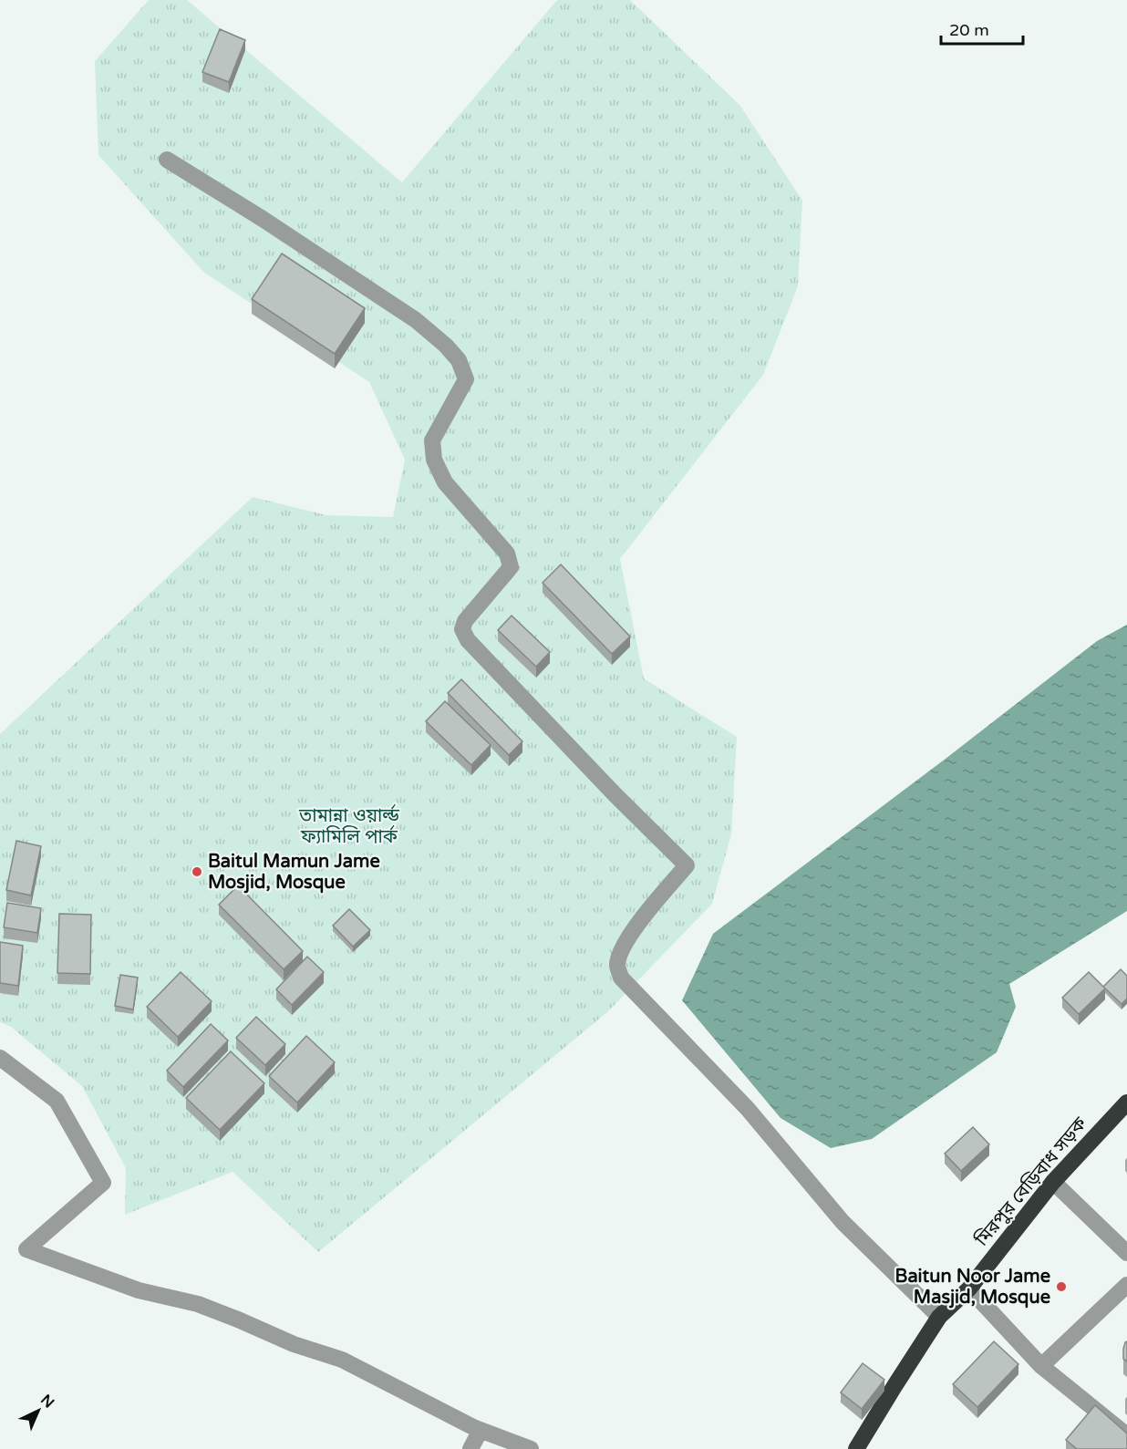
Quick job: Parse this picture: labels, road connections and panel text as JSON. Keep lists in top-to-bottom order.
{
  "streets": {
    "highway": ["মিরপুর বেড়িবাধ সড়ক"]
  },
  "parks": ["তামান্না ওয়ার্ল্ড ফ্যামিলি পার্ক"],
  "places": ["Baitul Mamun Jame Mosjid, Mosque", "Baitun Noor Jame Masjid, Mosque"],
  "scale_bar": "20 m",
  "north": "top right"
}
